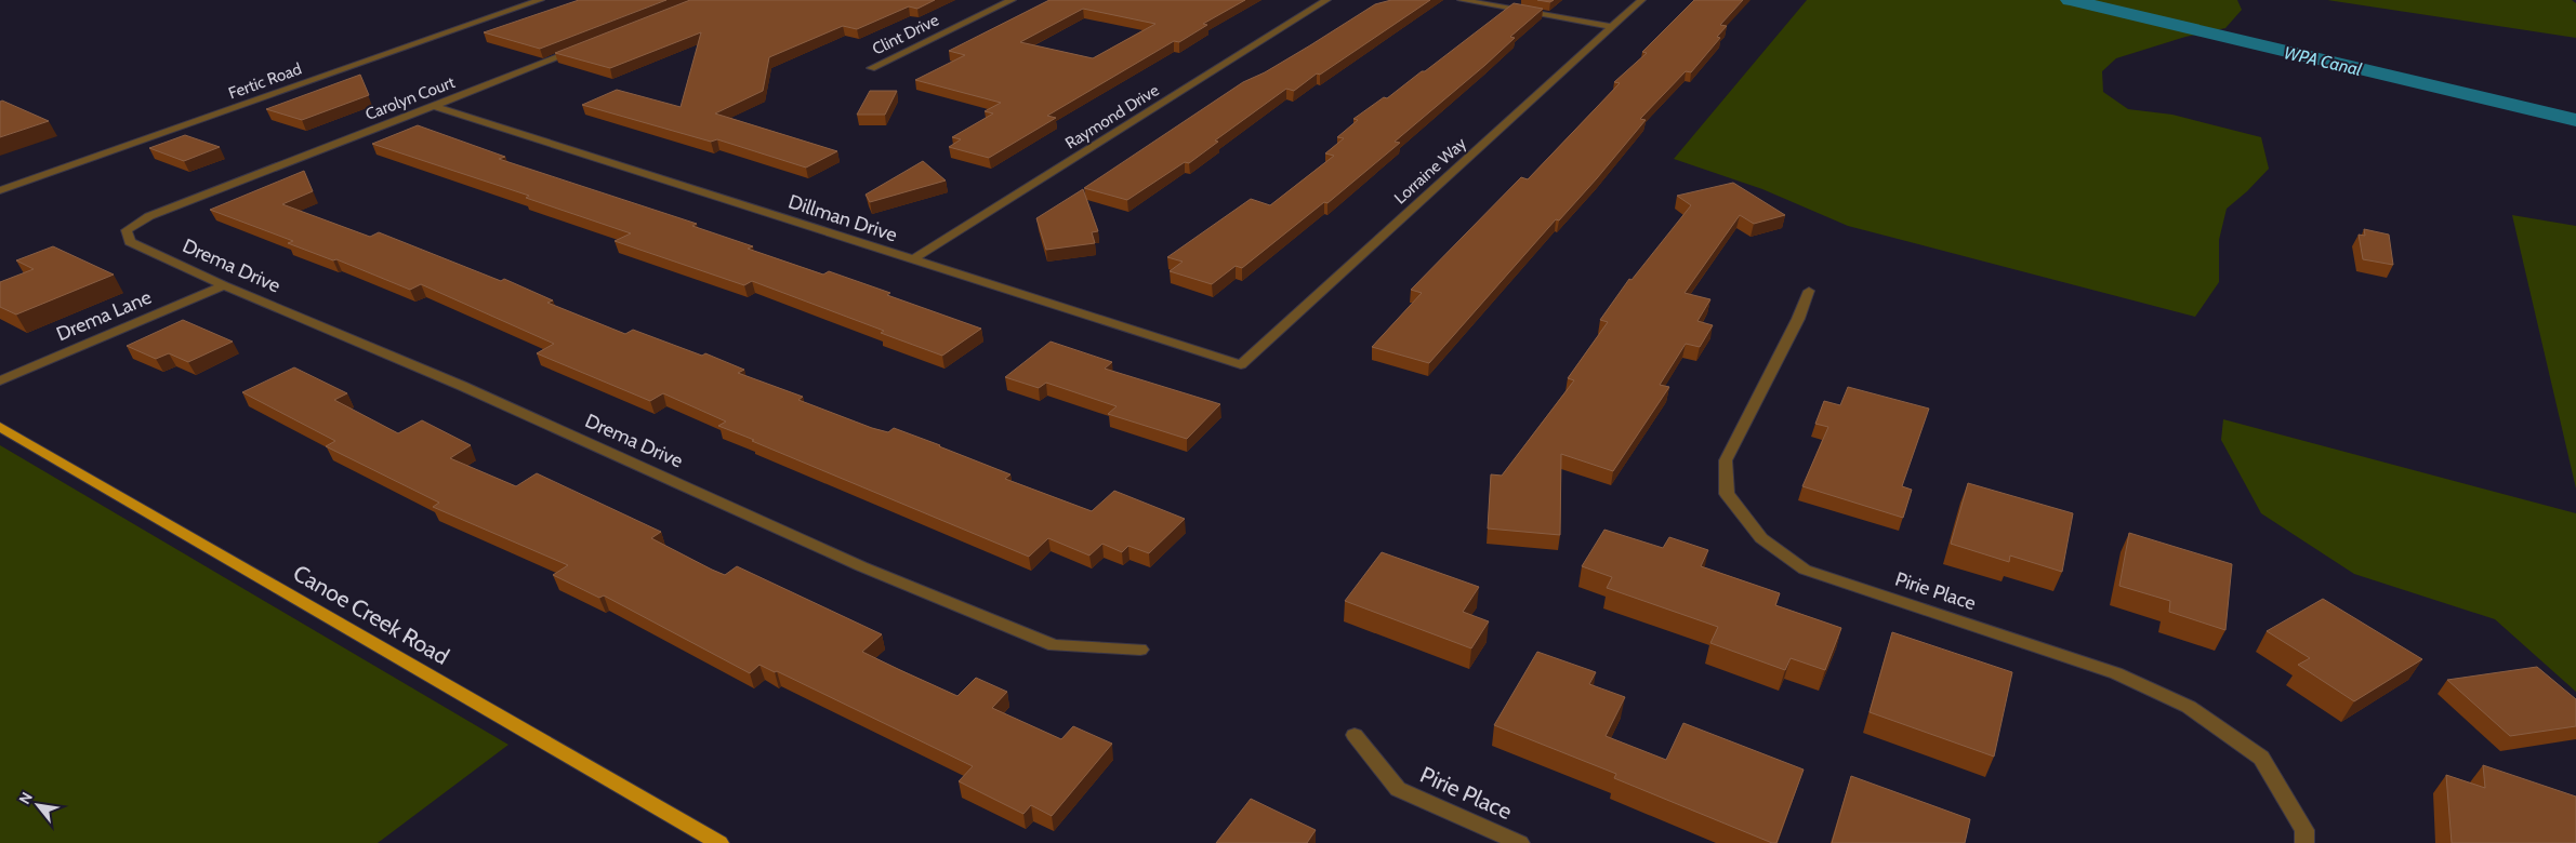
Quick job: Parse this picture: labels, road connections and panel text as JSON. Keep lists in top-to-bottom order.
{
  "streets": {
    "main road": ["Canoe Creek Road"],
    "street": [
      "Clint Drive",
      "Fertic Road",
      "Carolyn Court",
      "Raymond Drive",
      "Lorraine Way",
      "Dillman Drive",
      "Drema Drive",
      "Drema Lane",
      "Pirie Place"
    ]
  },
  "crossings": [
    ["Carolyn Court", "Dillman Drive"],
    ["Carolyn Court", "Drema Drive"],
    ["Raymond Drive", "Dillman Drive"],
    ["Lorraine Way", "Dillman Drive"],
    ["Drema Drive", "Drema Lane"]
  ],
  "water": ["WPA Canal"],
  "north": "top left"
}
